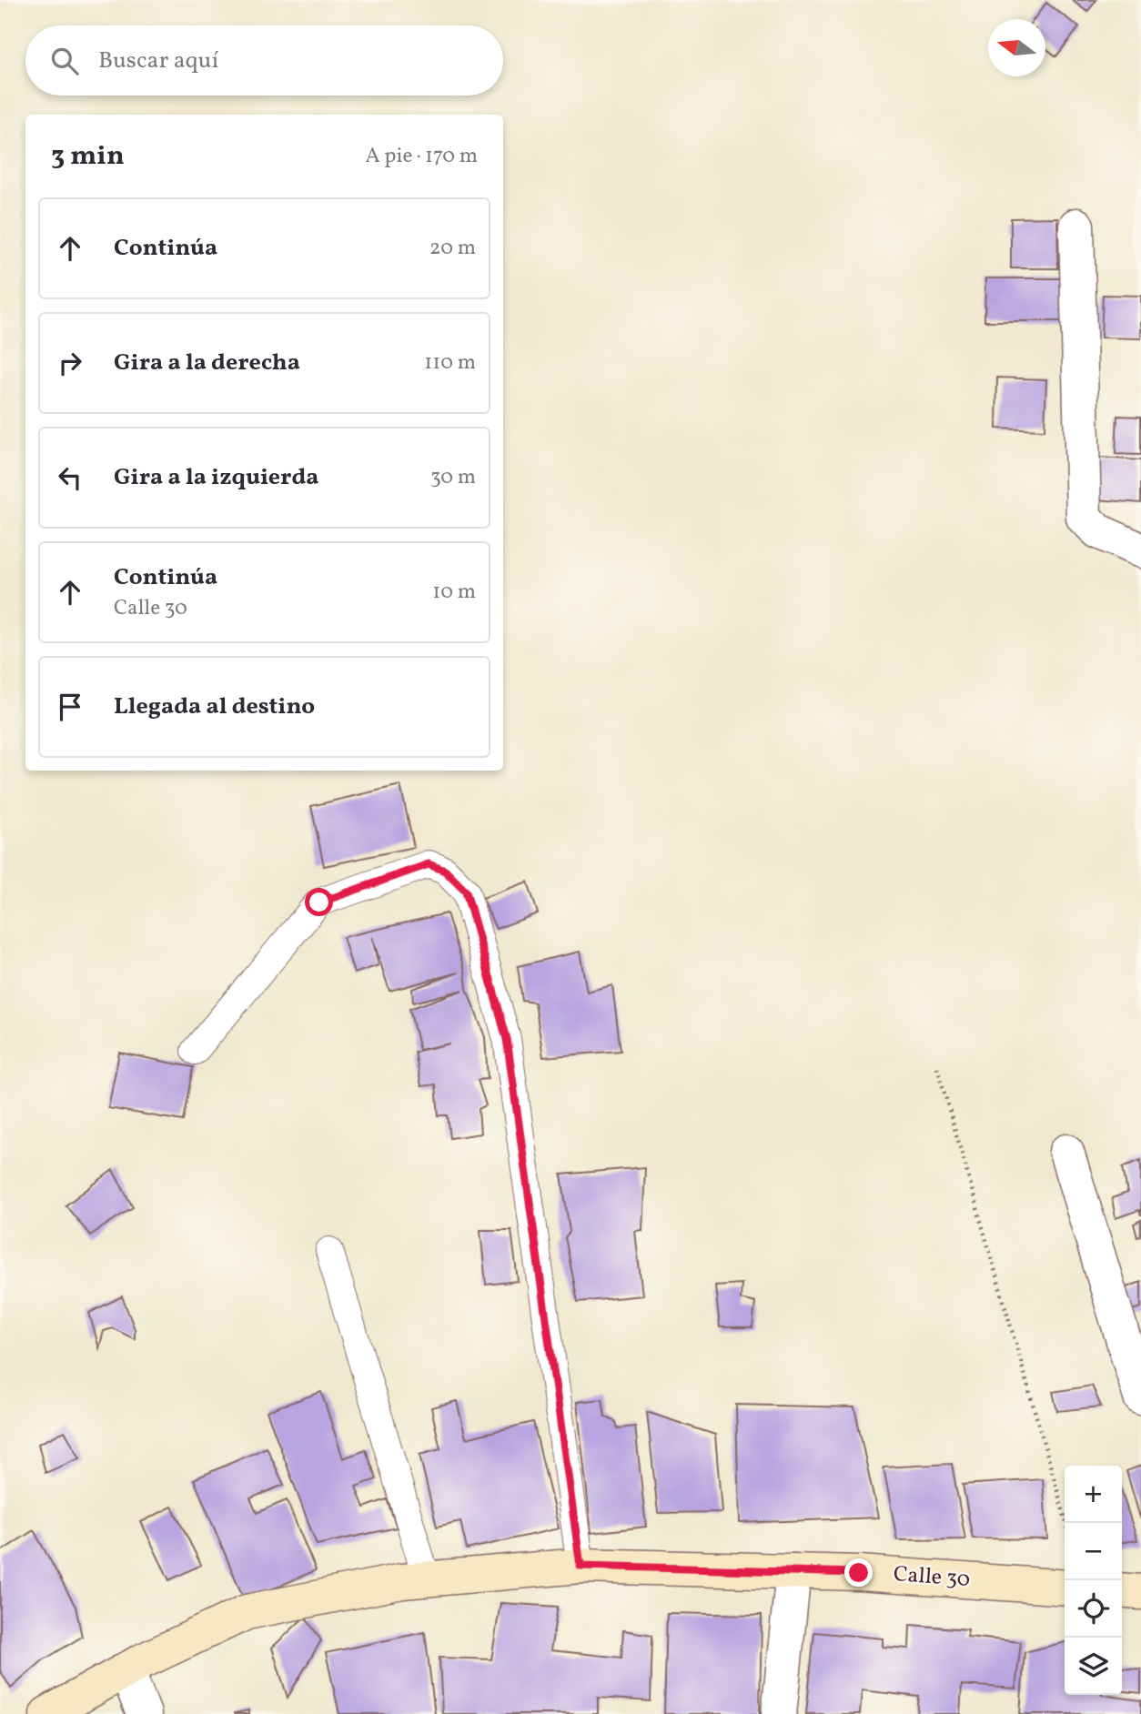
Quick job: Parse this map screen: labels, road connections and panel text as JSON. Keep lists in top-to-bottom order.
{
  "streets": {
    "main road": ["Calle 30"]
  },
  "north": "left",
  "page": {
    "search": "Buscar aquí",
    "heading": ["3 min", "A pie · 170 m"],
    "list": [
      ["Continúa", "20 m"],
      ["Gira a la derecha", "110 m"],
      ["Gira a la izquierda", "30 m"],
      ["Continúa", "Calle 30", "10 m"],
      "Llegada al destino"
    ],
    "map_buttons": ["+", "−"]
  }
}
